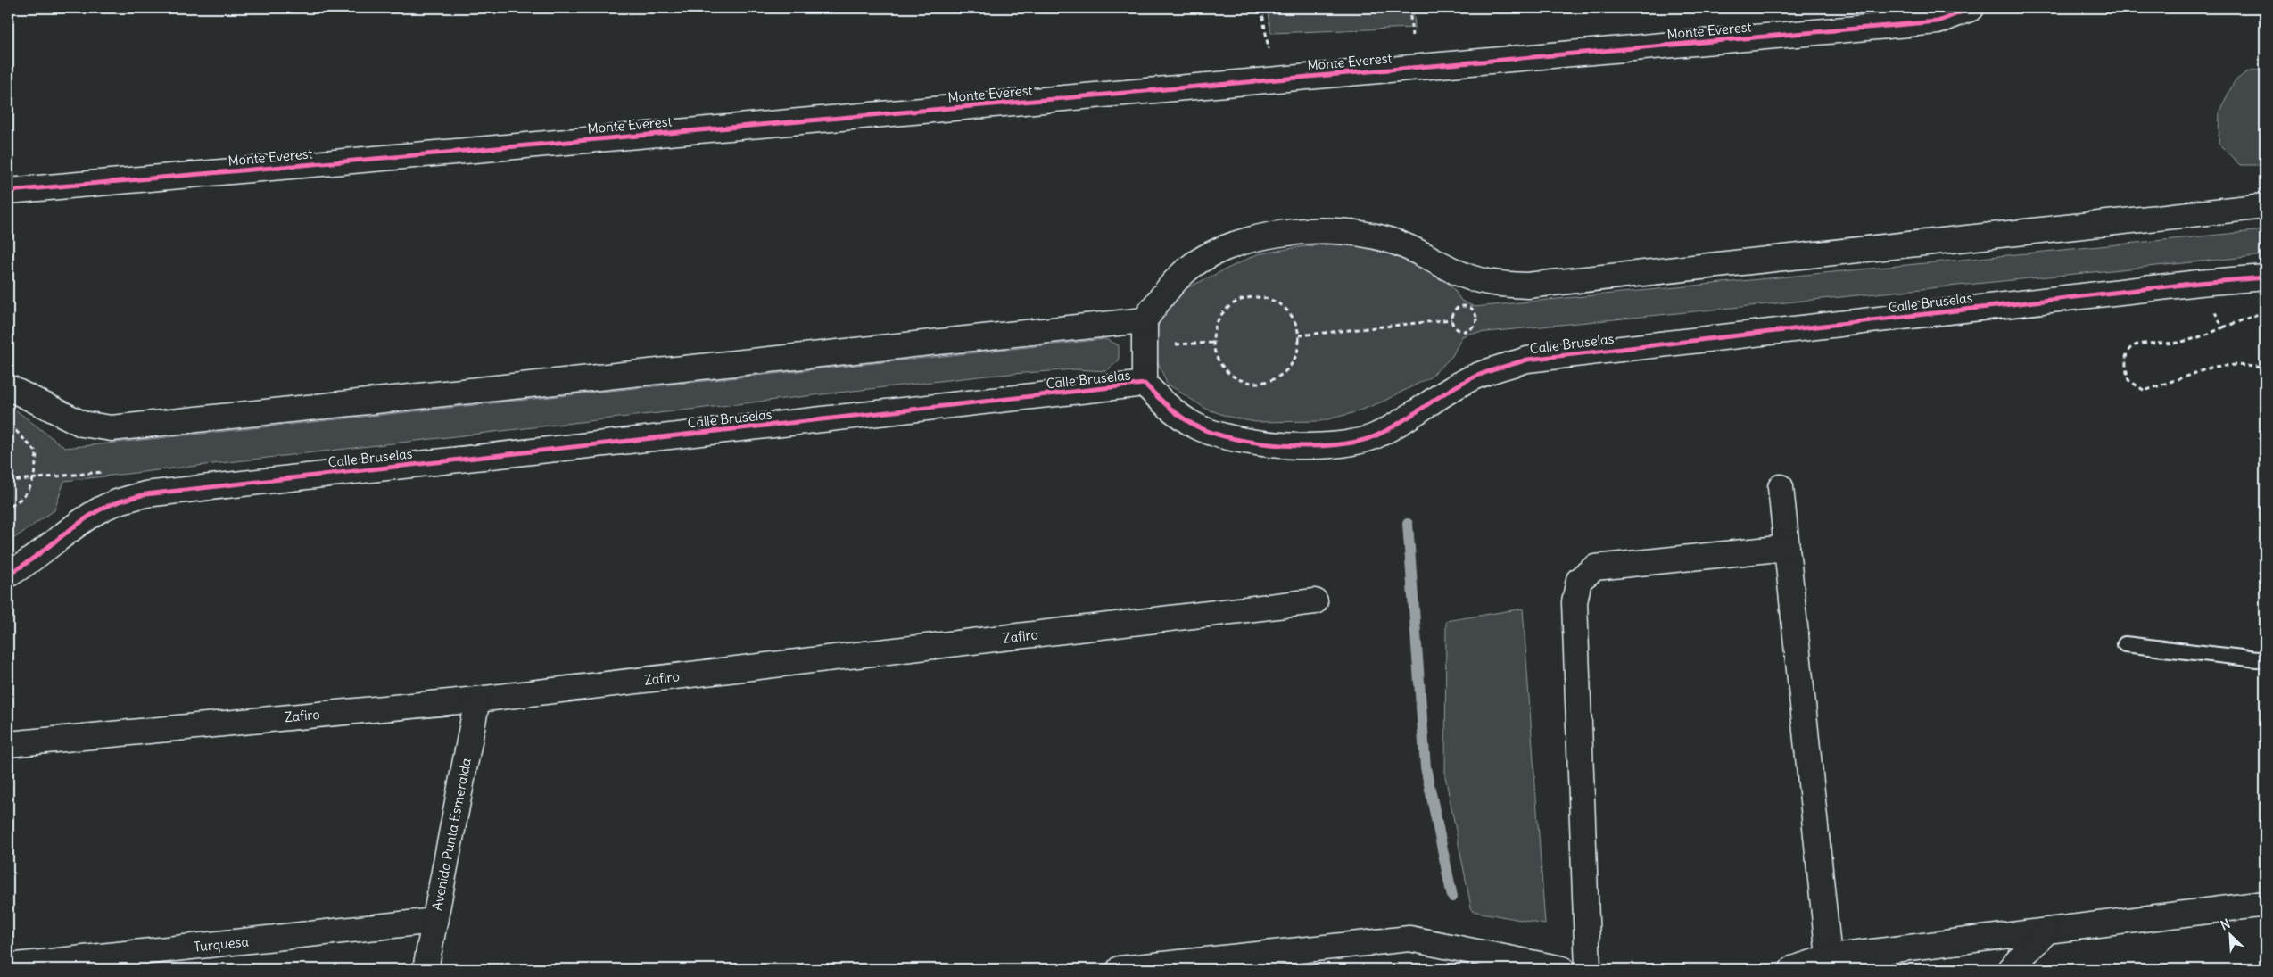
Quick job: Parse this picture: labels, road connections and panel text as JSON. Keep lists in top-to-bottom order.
{
  "streets": {
    "street": [
      "Monte Everest",
      "Calle Bruselas",
      "Zafiro",
      "Avenida Punta Esmeralda",
      "Turquesa"
    ]
  },
  "crossings": [
    ["Zafiro", "Avenida Punta Esmeralda"],
    ["Avenida Punta Esmeralda", "Turquesa"]
  ],
  "north": "top left"
}
